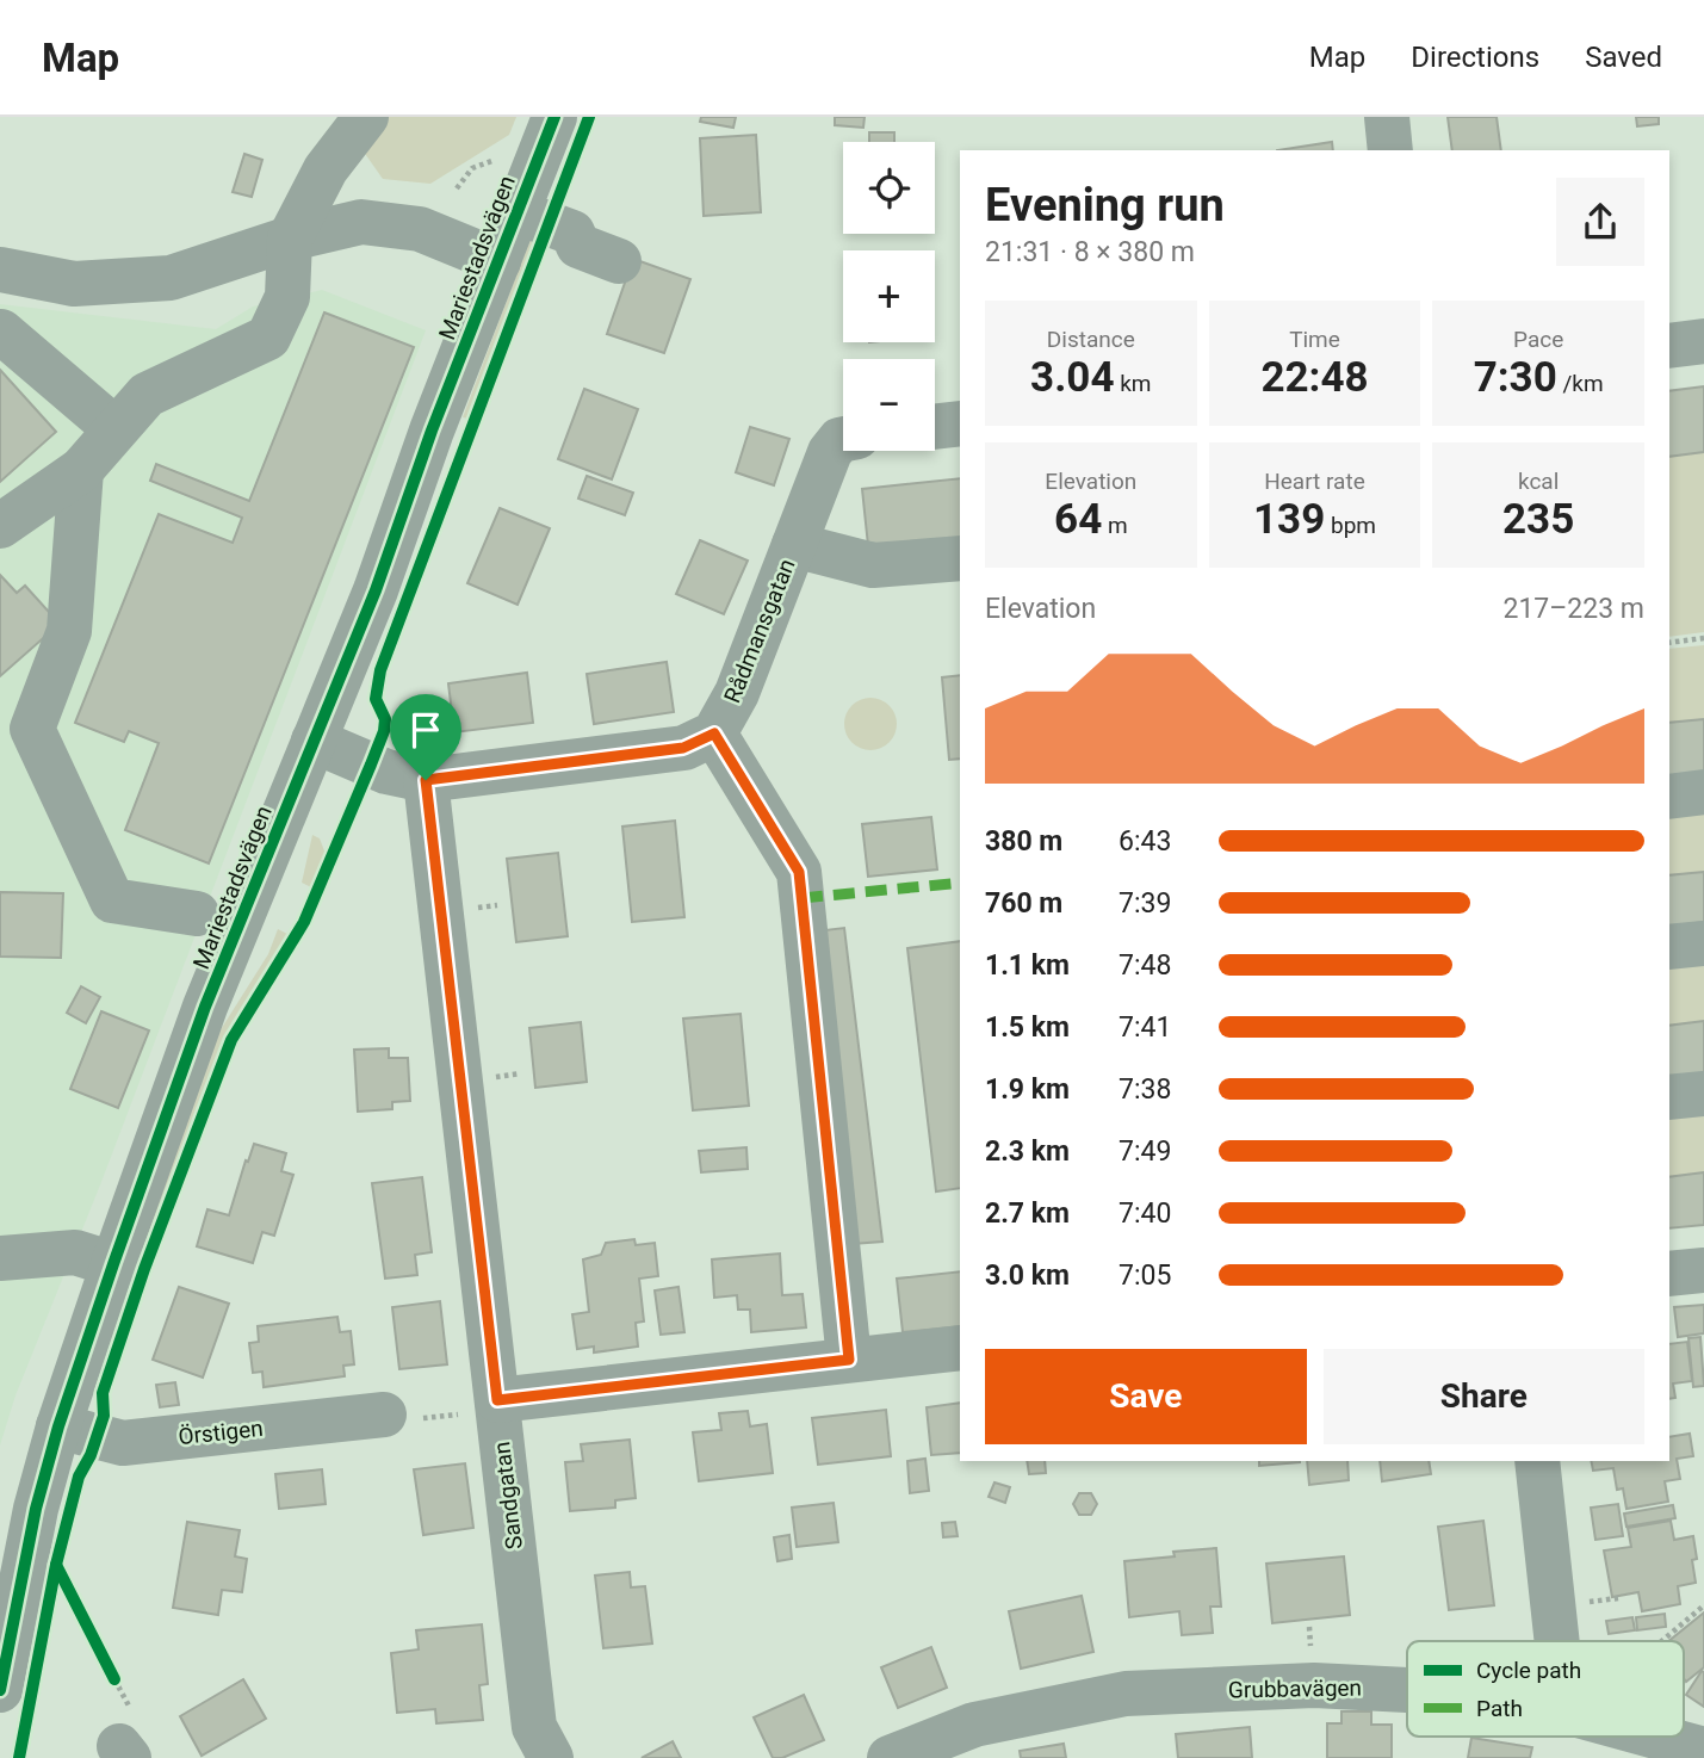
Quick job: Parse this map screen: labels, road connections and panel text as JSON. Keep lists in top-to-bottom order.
{
  "streets": {
    "street": [
      "Mariestadsvägen",
      "Rådmansgatan",
      "Örstigen",
      "Sandgatan",
      "Grubbavägen"
    ]
  },
  "crossings": [
    ["Mariestadsvägen", "Örstigen"]
  ],
  "legend": ["Cycle path", "Path"],
  "page": {
    "header": "Map",
    "nav": ["Map", "Directions", "Saved"],
    "map_buttons": ["+", "−"],
    "heading": ["Evening run", "21:31 · 8 × 380 m"],
    "stats": [
      ["Distance", "3.04 km"],
      ["Time", "22:48"],
      ["Pace", "7:30 /km"],
      ["Elevation", "64 m"],
      ["Heart rate", "139 bpm"],
      ["kcal", "235"]
    ],
    "chart": ["Elevation", "217–223 m"],
    "list": [
      {
        "name": "380 m",
        "note": "6:43"
      },
      {
        "name": "760 m",
        "note": "7:39"
      },
      {
        "name": "1.1 km",
        "note": "7:48"
      },
      {
        "name": "1.5 km",
        "note": "7:41"
      },
      {
        "name": "1.9 km",
        "note": "7:38"
      },
      {
        "name": "2.3 km",
        "note": "7:49"
      },
      {
        "name": "2.7 km",
        "note": "7:40"
      },
      {
        "name": "3.0 km",
        "note": "7:05"
      }
    ],
    "buttons": ["Save", "Share"]
  }
}
